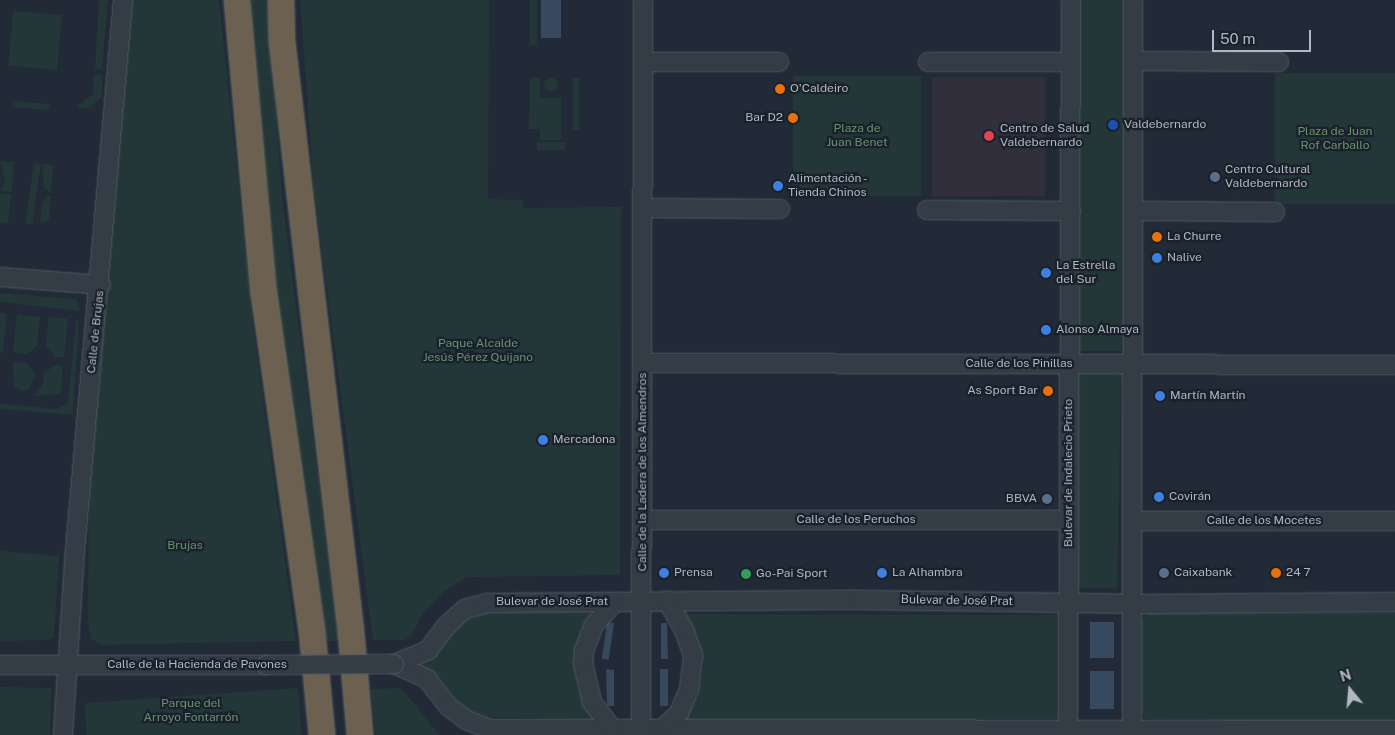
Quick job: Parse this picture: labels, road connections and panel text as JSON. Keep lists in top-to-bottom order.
{
  "streets": {
    "street": [
      "Calle de Brujas",
      "Calle de los Pinillas",
      "Calle de la Ladera de los Almendros",
      "Bulevar de Indalecio Prieto",
      "Calle de los Peruchos",
      "Calle de los Mocetes",
      "Bulevar de José Prat",
      "Calle de la Hacienda de Pavones"
    ]
  },
  "crossings": [
    ["Calle de Brujas", "Calle de la Hacienda de Pavones"],
    ["Calle de los Pinillas", "Calle de la Ladera de los Almendros"],
    ["Calle de los Pinillas", "Bulevar de Indalecio Prieto"],
    ["Calle de la Ladera de los Almendros", "Calle de los Peruchos"],
    ["Calle de la Ladera de los Almendros", "Bulevar de José Prat"],
    ["Bulevar de Indalecio Prieto", "Calle de los Peruchos"],
    ["Bulevar de Indalecio Prieto", "Bulevar de José Prat"],
    ["Bulevar de José Prat", "Calle de la Hacienda de Pavones"]
  ],
  "parks": [
    "Plaza de Juan Benet",
    "Plaza de Juan Rof Carballo",
    "Paque Alcalde Jesús Pérez Quijano",
    "Brujas",
    "Parque del Arroyo Fontarrón"
  ],
  "places": [
    "O'Caldeiro",
    "Bar D2",
    "Valdebernardo",
    "Centro de Salud Valdebernardo",
    "Centro Cultural Valdebernardo",
    "Alimentación - Tienda Chinos",
    "La Churre",
    "Nalive",
    "La Estrella del Sur",
    "Alonso Almaya",
    "As Sport Bar",
    "Martín Martín",
    "Mercadona",
    "Covirán",
    "BBVA",
    "Prensa",
    "La Alhambra",
    "Caixabank",
    "24 7",
    "Go-Pai Sport"
  ],
  "scale_bar": "50 m",
  "north": "top"
}
